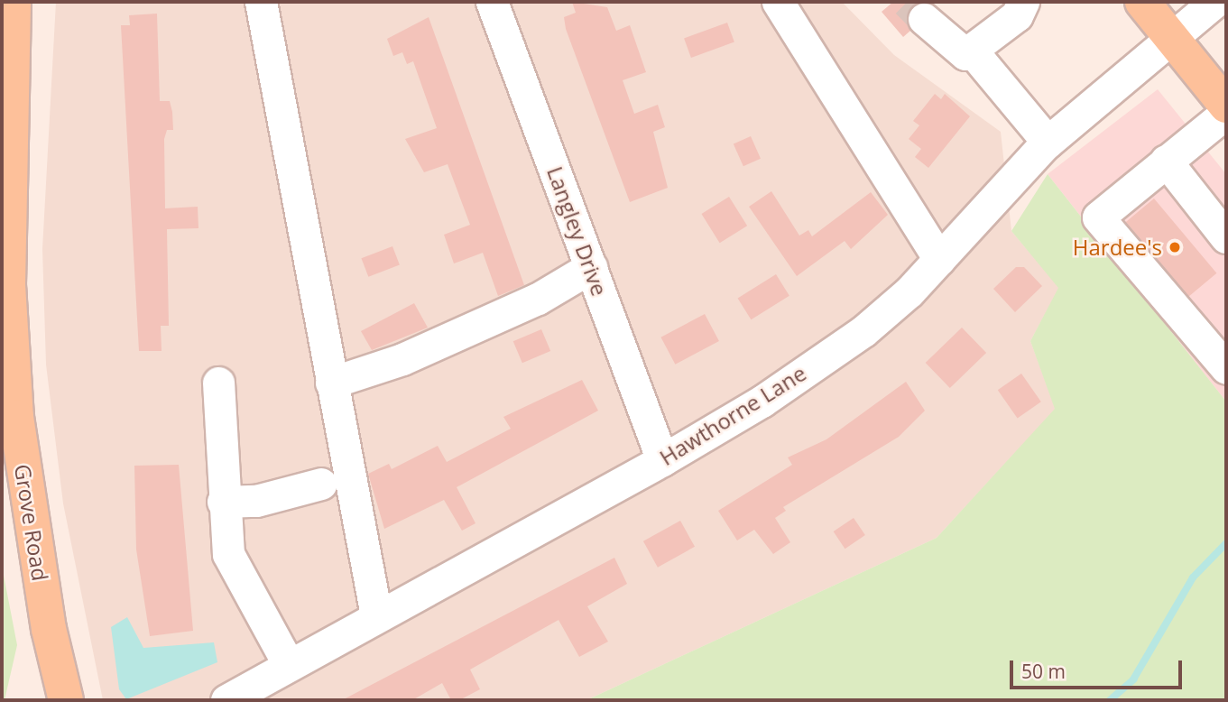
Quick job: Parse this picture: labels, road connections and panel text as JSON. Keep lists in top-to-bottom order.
{
  "streets": {
    "main road": ["Grove Road"],
    "street": ["Langley Drive", "Hawthorne Lane"]
  },
  "crossings": [
    ["Langley Drive", "Hawthorne Lane"]
  ],
  "places": ["Hardee's"],
  "scale_bar": "50 m"
}
